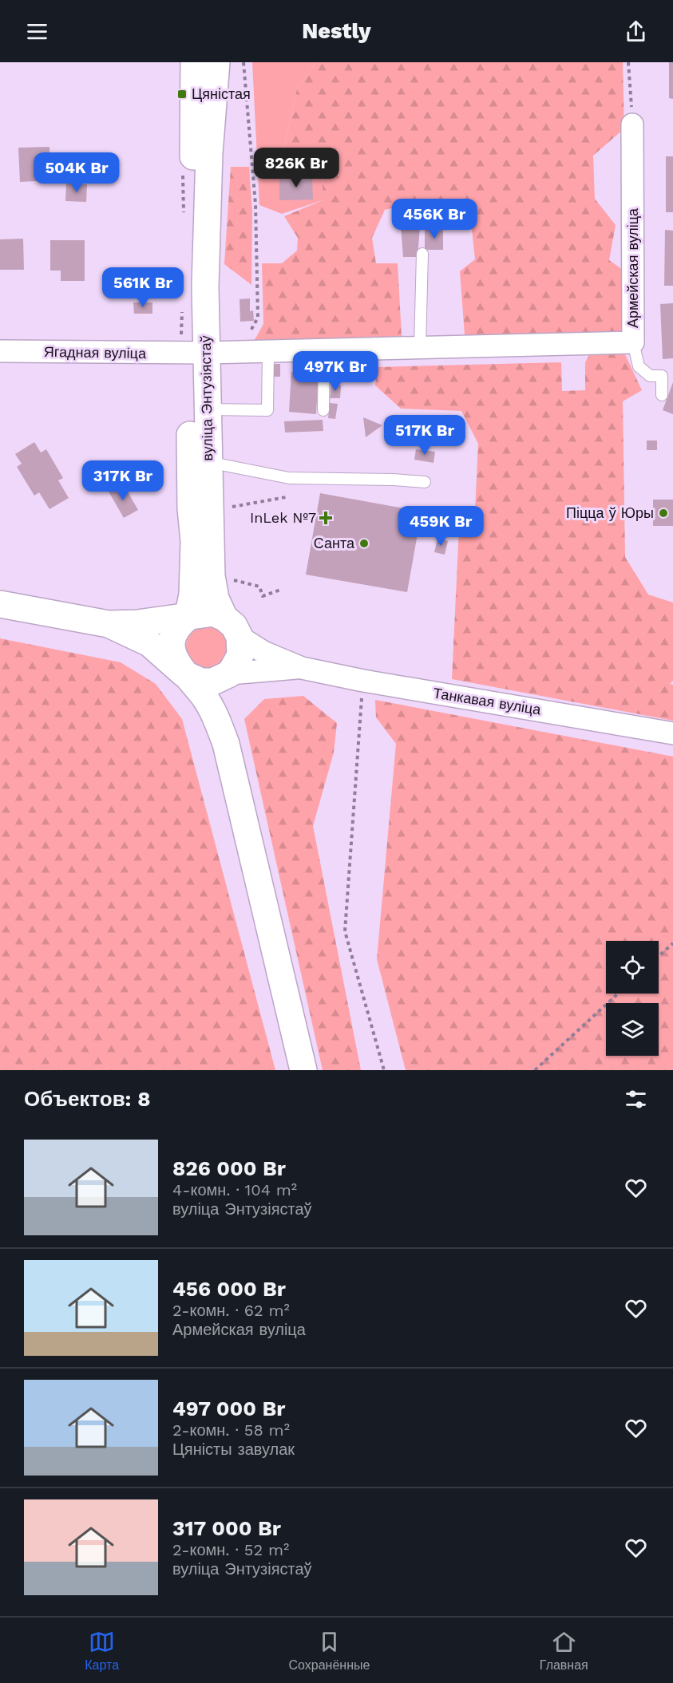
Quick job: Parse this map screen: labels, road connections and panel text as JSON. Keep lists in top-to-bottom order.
{
  "streets": {
    "street": [
      "Армейская вуліца",
      "Ягадная вуліца",
      "вуліца Энтузіястаў",
      "Танкавая вуліца"
    ]
  },
  "crossings": [
    ["Армейская вуліца", "Ягадная вуліца"],
    ["Армейская вуліца", "вуліца Энтузіястаў"],
    ["Ягадная вуліца", "вуліца Энтузіястаў"],
    ["вуліца Энтузіястаў", "Танкавая вуліца"]
  ],
  "places": {
    "transit": ["Цяністая"],
    "other": ["Піцца ў Юры", "Санта"],
    "health": ["InLek №7"]
  },
  "page": {
    "header": "Nestly",
    "price": [
      "826K Br",
      "504K Br",
      "456K Br",
      "561K Br",
      "497K Br",
      "517K Br",
      "317K Br",
      "459K Br"
    ],
    "heading": "Объектов: 8",
    "list": [
      {
        "name": "826 000 Br",
        "note": "4-комн. · 104 m² · вуліца Энтузіястаў"
      },
      {
        "name": "456 000 Br",
        "note": "2-комн. · 62 m² · Армейская вуліца"
      },
      {
        "name": "497 000 Br",
        "note": "2-комн. · 58 m² · Цяністы завулак"
      },
      {
        "name": "317 000 Br",
        "note": "2-комн. · 52 m² · вуліца Энтузіястаў"
      }
    ],
    "tabs": ["Карта", "Сохранённые", "Главная"]
  }
}
